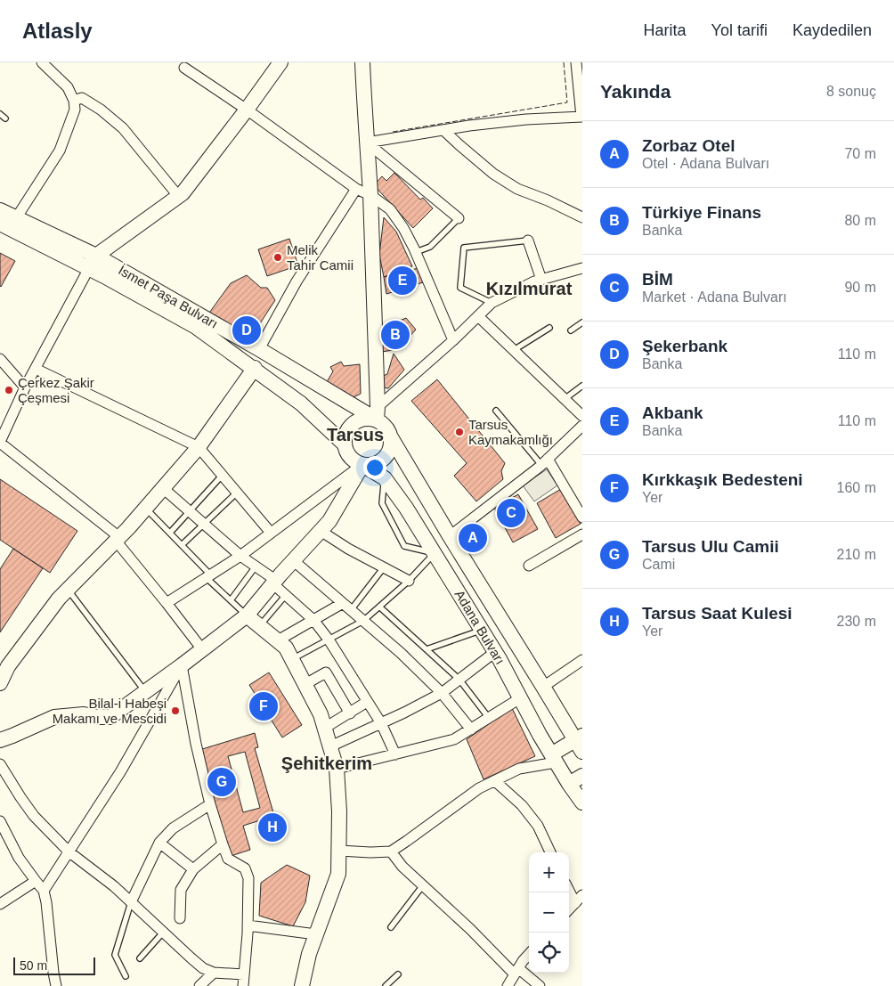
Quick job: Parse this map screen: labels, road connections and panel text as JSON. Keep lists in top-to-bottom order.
{
  "streets": {
    "main road": ["İsmet Paşa Bulvarı", "Adana Bulvarı"]
  },
  "crossings": [
    ["İsmet Paşa Bulvarı", "Adana Bulvarı"]
  ],
  "districts": ["Kızılmurat", "Tarsus", "Şehitkerim"],
  "places": [
    "Melik Tahir Camii",
    "Çerkez Şakir Çeşmesi",
    "Tarsus Kaymakamlığı",
    "Bilal-i Habeşi Makamı ve Mescidi"
  ],
  "scale_bar": "50 m",
  "page": {
    "header": "Atlasly",
    "nav": ["Harita", "Yol tarifi", "Kaydedilen"],
    "heading": ["Yakında", "8 sonuç"],
    "list": [
      {
        "mark": "A",
        "name": "Zorbaz Otel",
        "note": "Otel · Adana Bulvarı",
        "value": "70 m"
      },
      {
        "mark": "B",
        "name": "Türkiye Finans",
        "note": "Banka",
        "value": "80 m"
      },
      {
        "mark": "C",
        "name": "BİM",
        "note": "Market · Adana Bulvarı",
        "value": "90 m"
      },
      {
        "mark": "D",
        "name": "Şekerbank",
        "note": "Banka",
        "value": "110 m"
      },
      {
        "mark": "E",
        "name": "Akbank",
        "note": "Banka",
        "value": "110 m"
      },
      {
        "mark": "F",
        "name": "Kırkkaşık Bedesteni",
        "note": "Yer",
        "value": "160 m"
      },
      {
        "mark": "G",
        "name": "Tarsus Ulu Camii",
        "note": "Cami",
        "value": "210 m"
      },
      {
        "mark": "H",
        "name": "Tarsus Saat Kulesi",
        "note": "Yer",
        "value": "230 m"
      }
    ],
    "pins": [
      "E",
      "D",
      "B",
      "C",
      "A",
      "F",
      "G",
      "H"
    ],
    "map_buttons": ["+", "−"],
    "scale": "50 m"
  }
}
